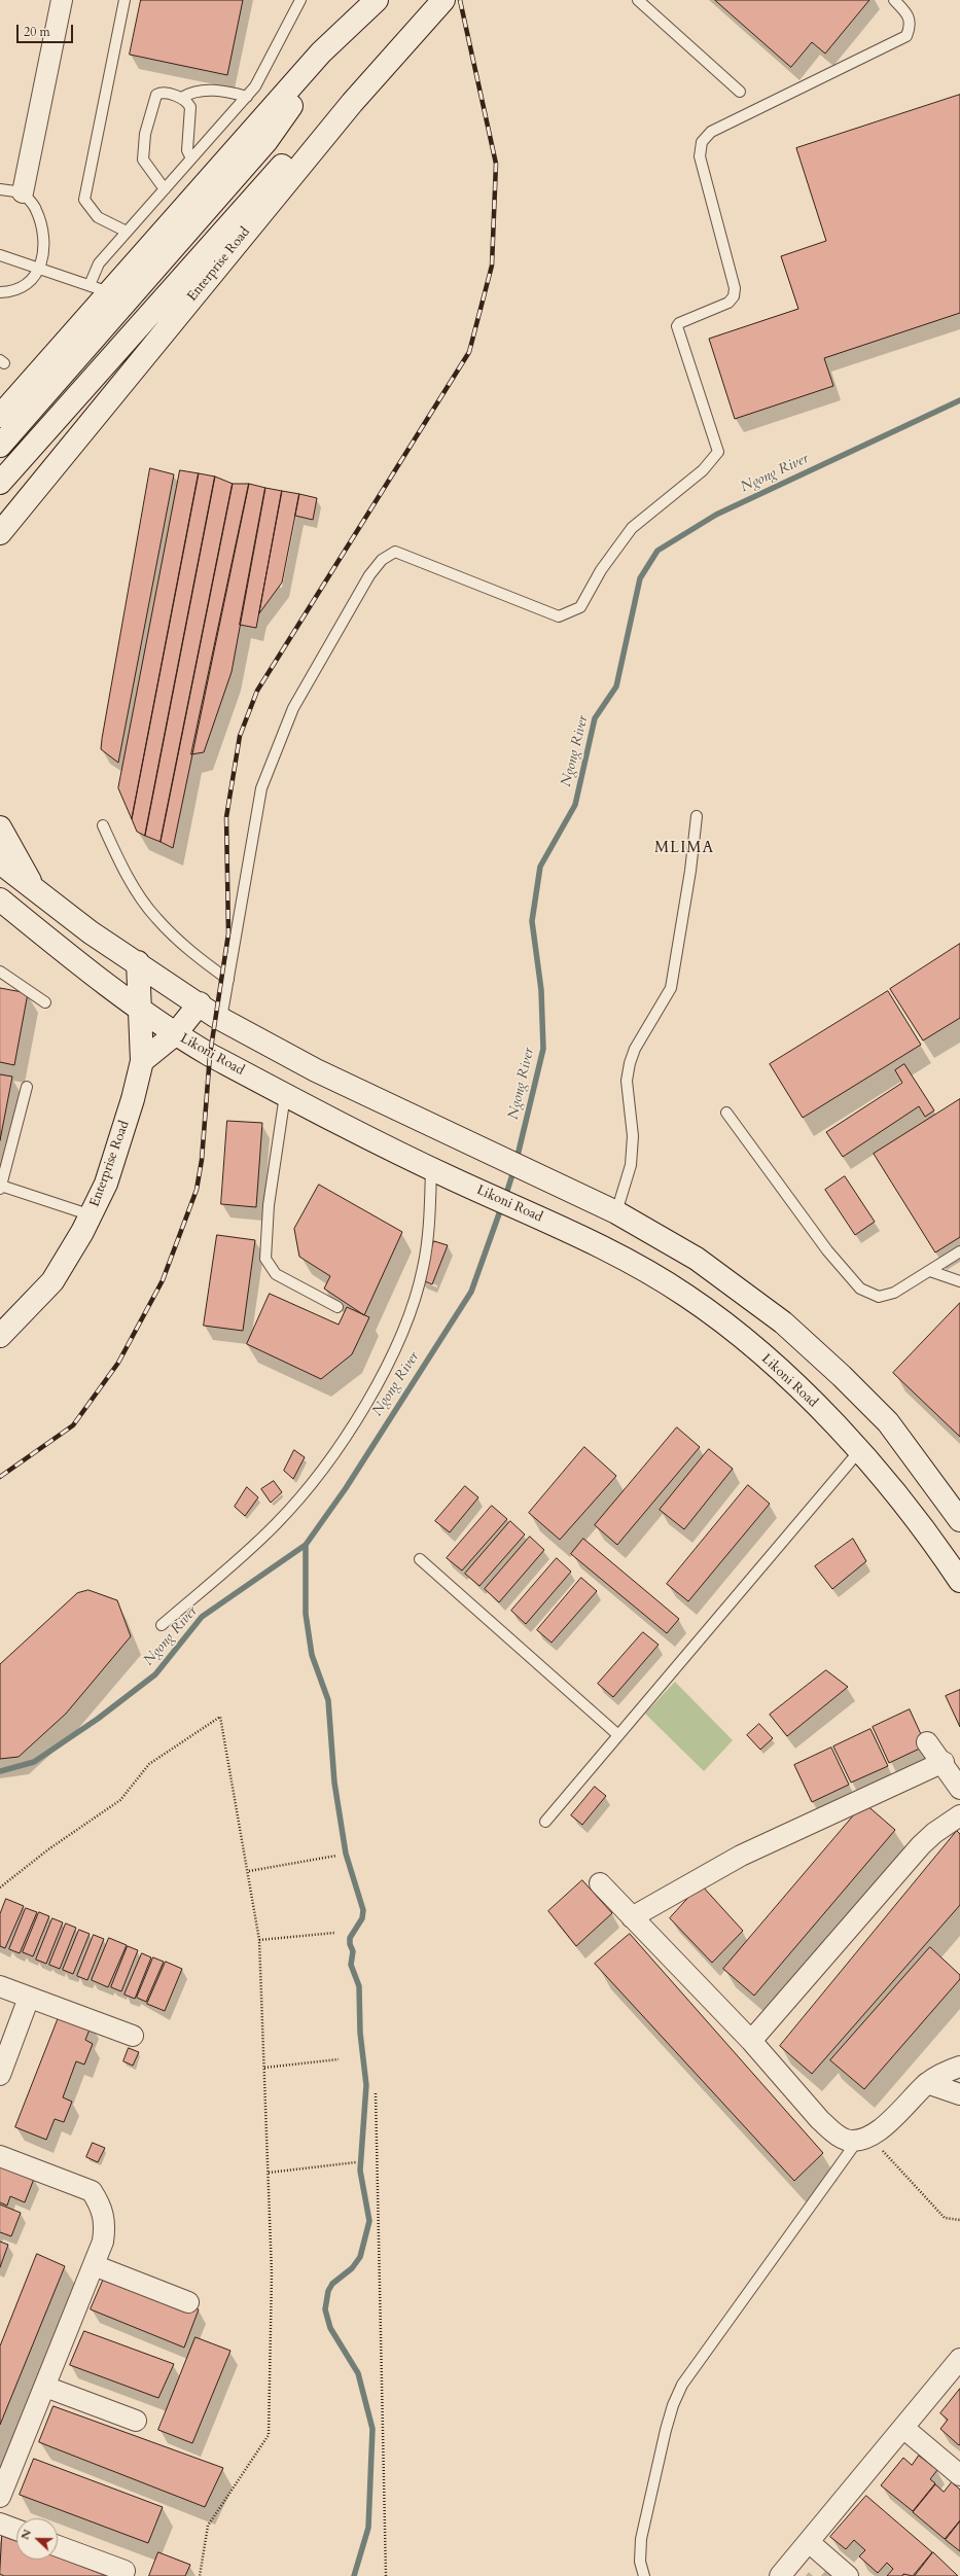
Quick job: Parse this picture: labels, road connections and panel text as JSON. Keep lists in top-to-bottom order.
{
  "streets": {
    "main road": ["Enterprise Road", "Likoni Road"]
  },
  "crossings": [
    ["Enterprise Road", "Likoni Road"]
  ],
  "districts": ["MLIMA"],
  "water": ["Ngong River"],
  "scale_bar": "20 m",
  "north": "left"
}
